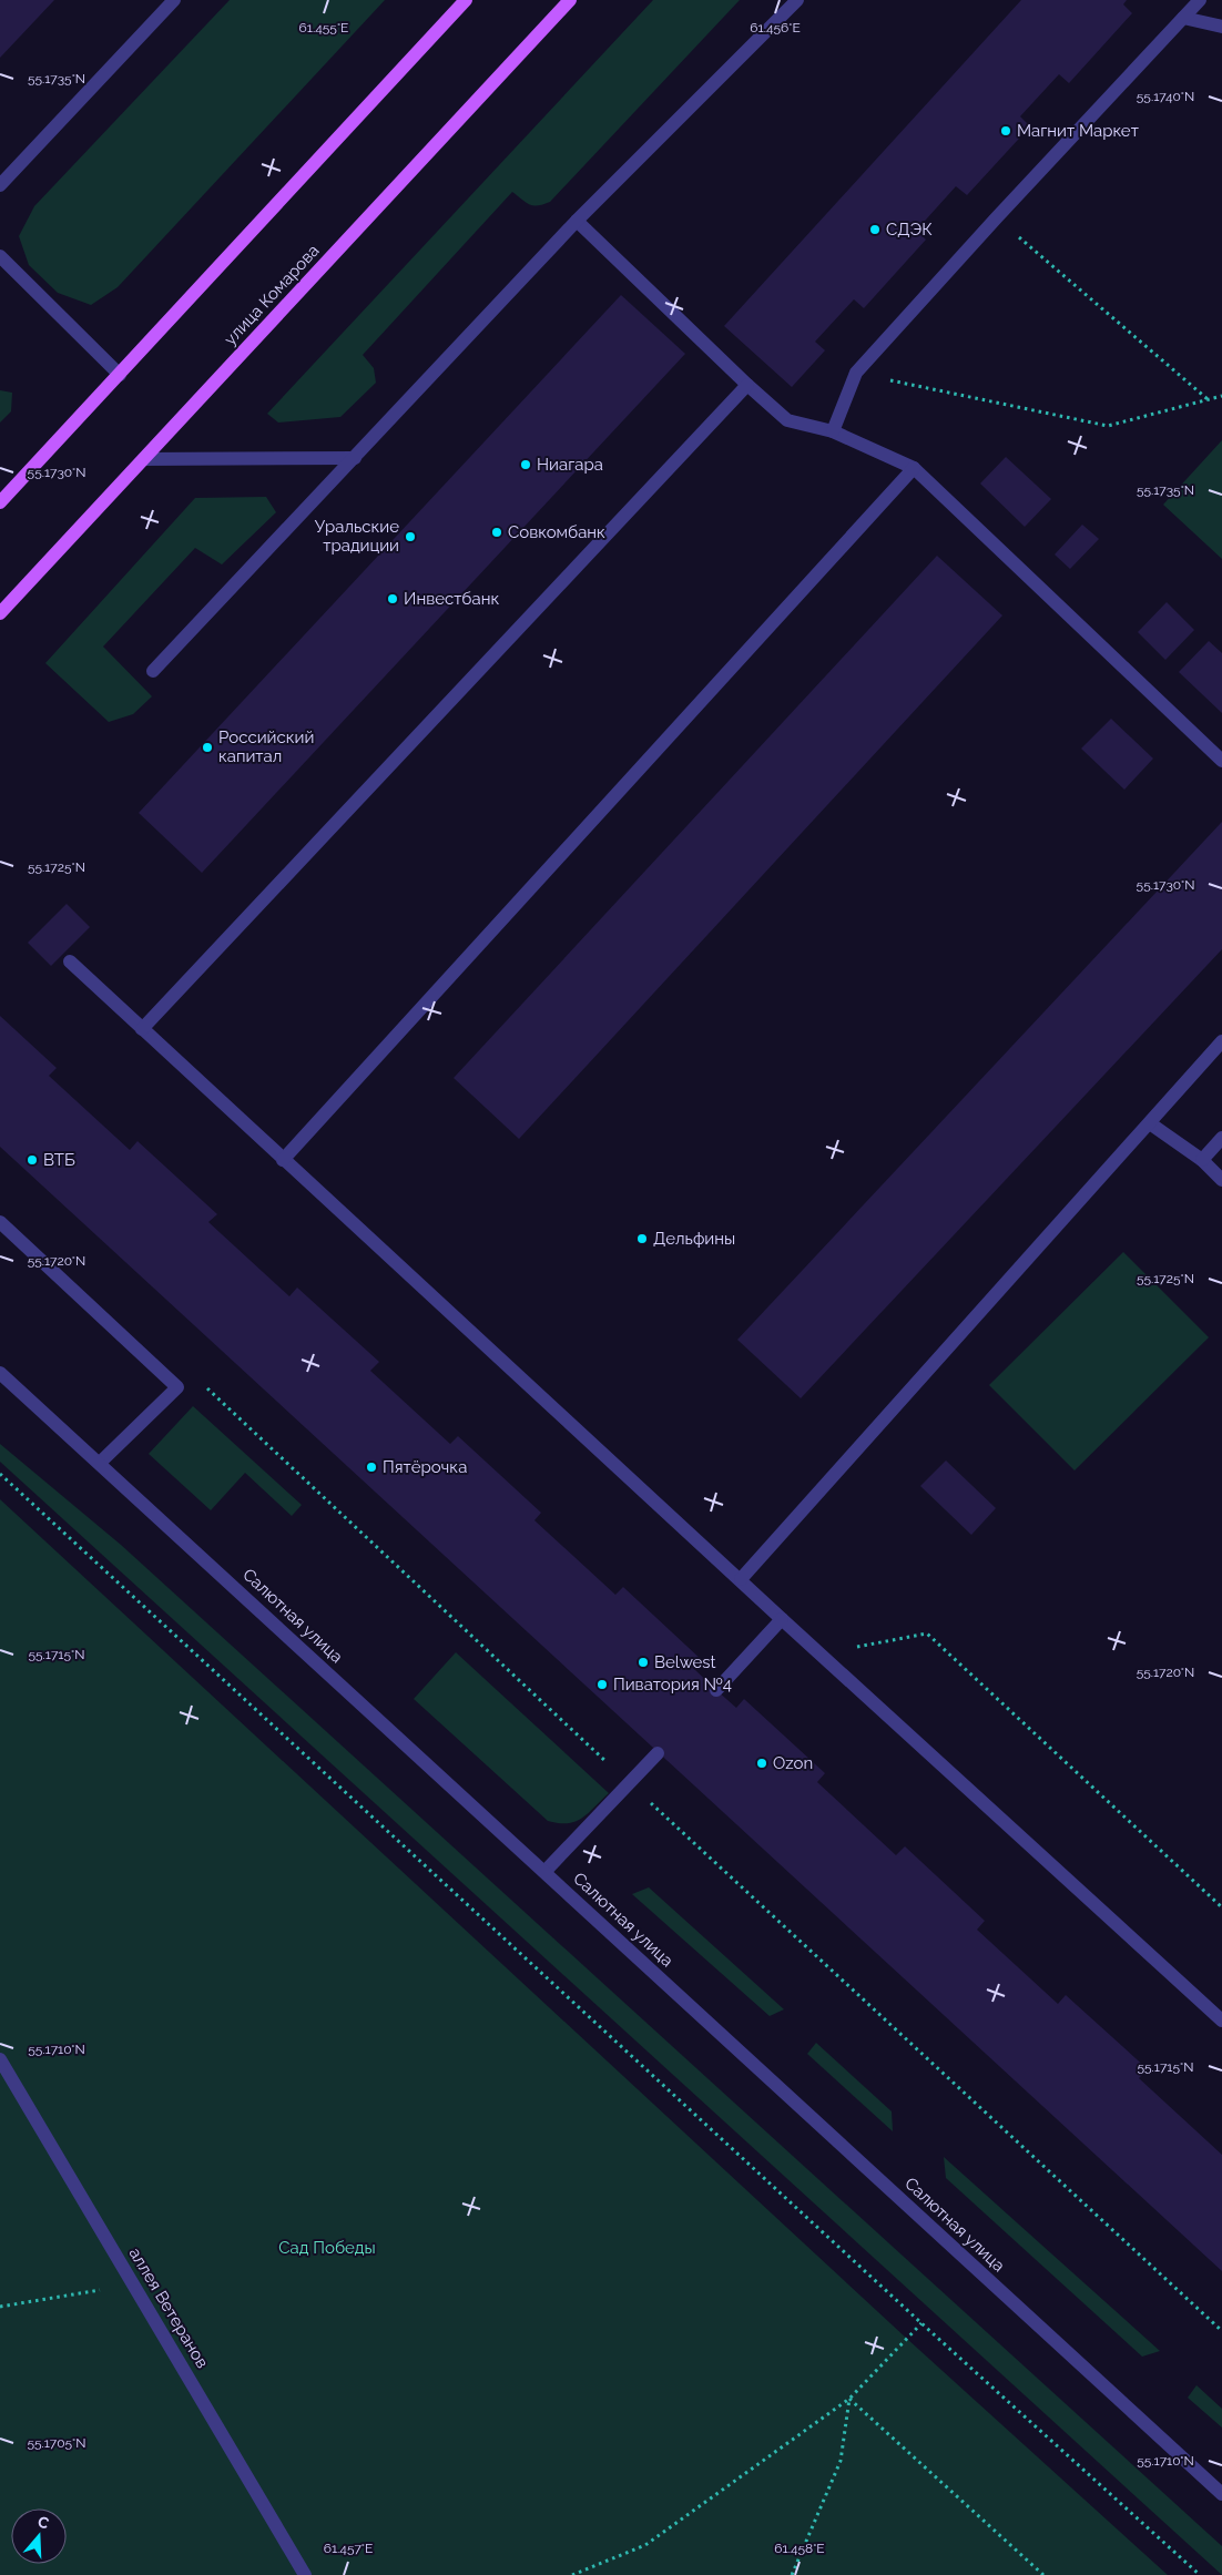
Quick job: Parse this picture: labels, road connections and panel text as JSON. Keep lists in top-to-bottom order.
{
  "streets": {
    "main road": ["улица Комарова"],
    "street": ["Салютная улица", "аллея Ветеранов"]
  },
  "parks": ["Сад Победы"],
  "places": [
    "Магнит Маркет",
    "СДЭК",
    "Ниагара",
    "Совкомбанк",
    "Уральские традиции",
    "Инвестбанк",
    "Российский капитал",
    "ВТБ",
    "Дельфины",
    "Пятёрочка",
    "Belwest",
    "Пиватория №4",
    "Ozon"
  ],
  "north": "top",
  "coordinates": [
    "61.455°E",
    "61.456°E",
    "55.1735°N",
    "55.1740°N",
    "55.1730°N",
    "55.1725°N",
    "55.1720°N",
    "55.1715°N",
    "55.1710°N",
    "55.1705°N",
    "61.457°E",
    "61.458°E"
  ]
}
